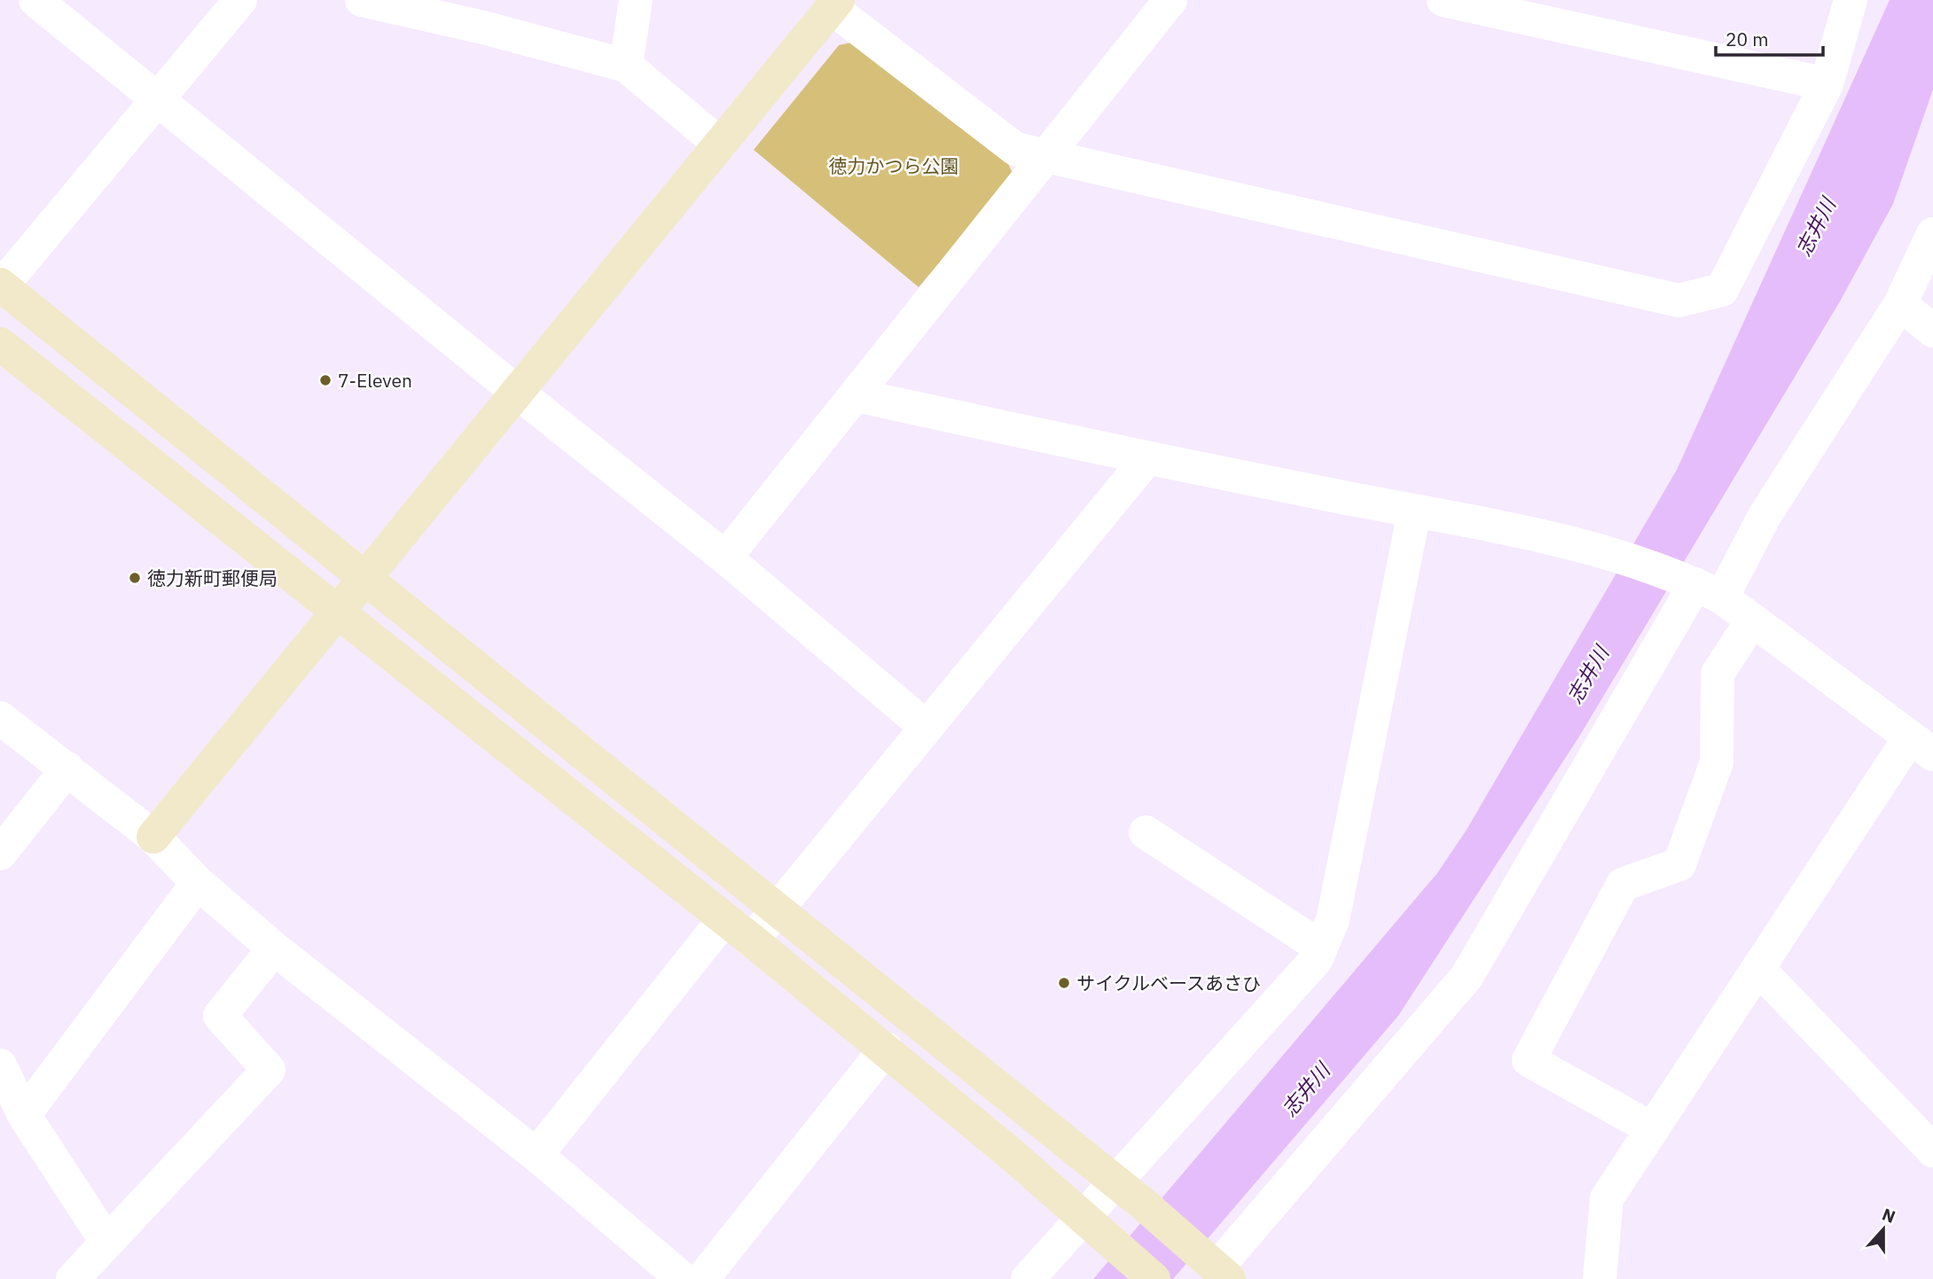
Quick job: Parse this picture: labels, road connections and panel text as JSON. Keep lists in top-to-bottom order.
{
  "water": ["志井川"],
  "parks": ["徳力かつら公園"],
  "places": ["7-Eleven", "徳力新町郵便局", "サイクルベースあさひ"],
  "scale_bar": "20 m",
  "north": "top"
}
